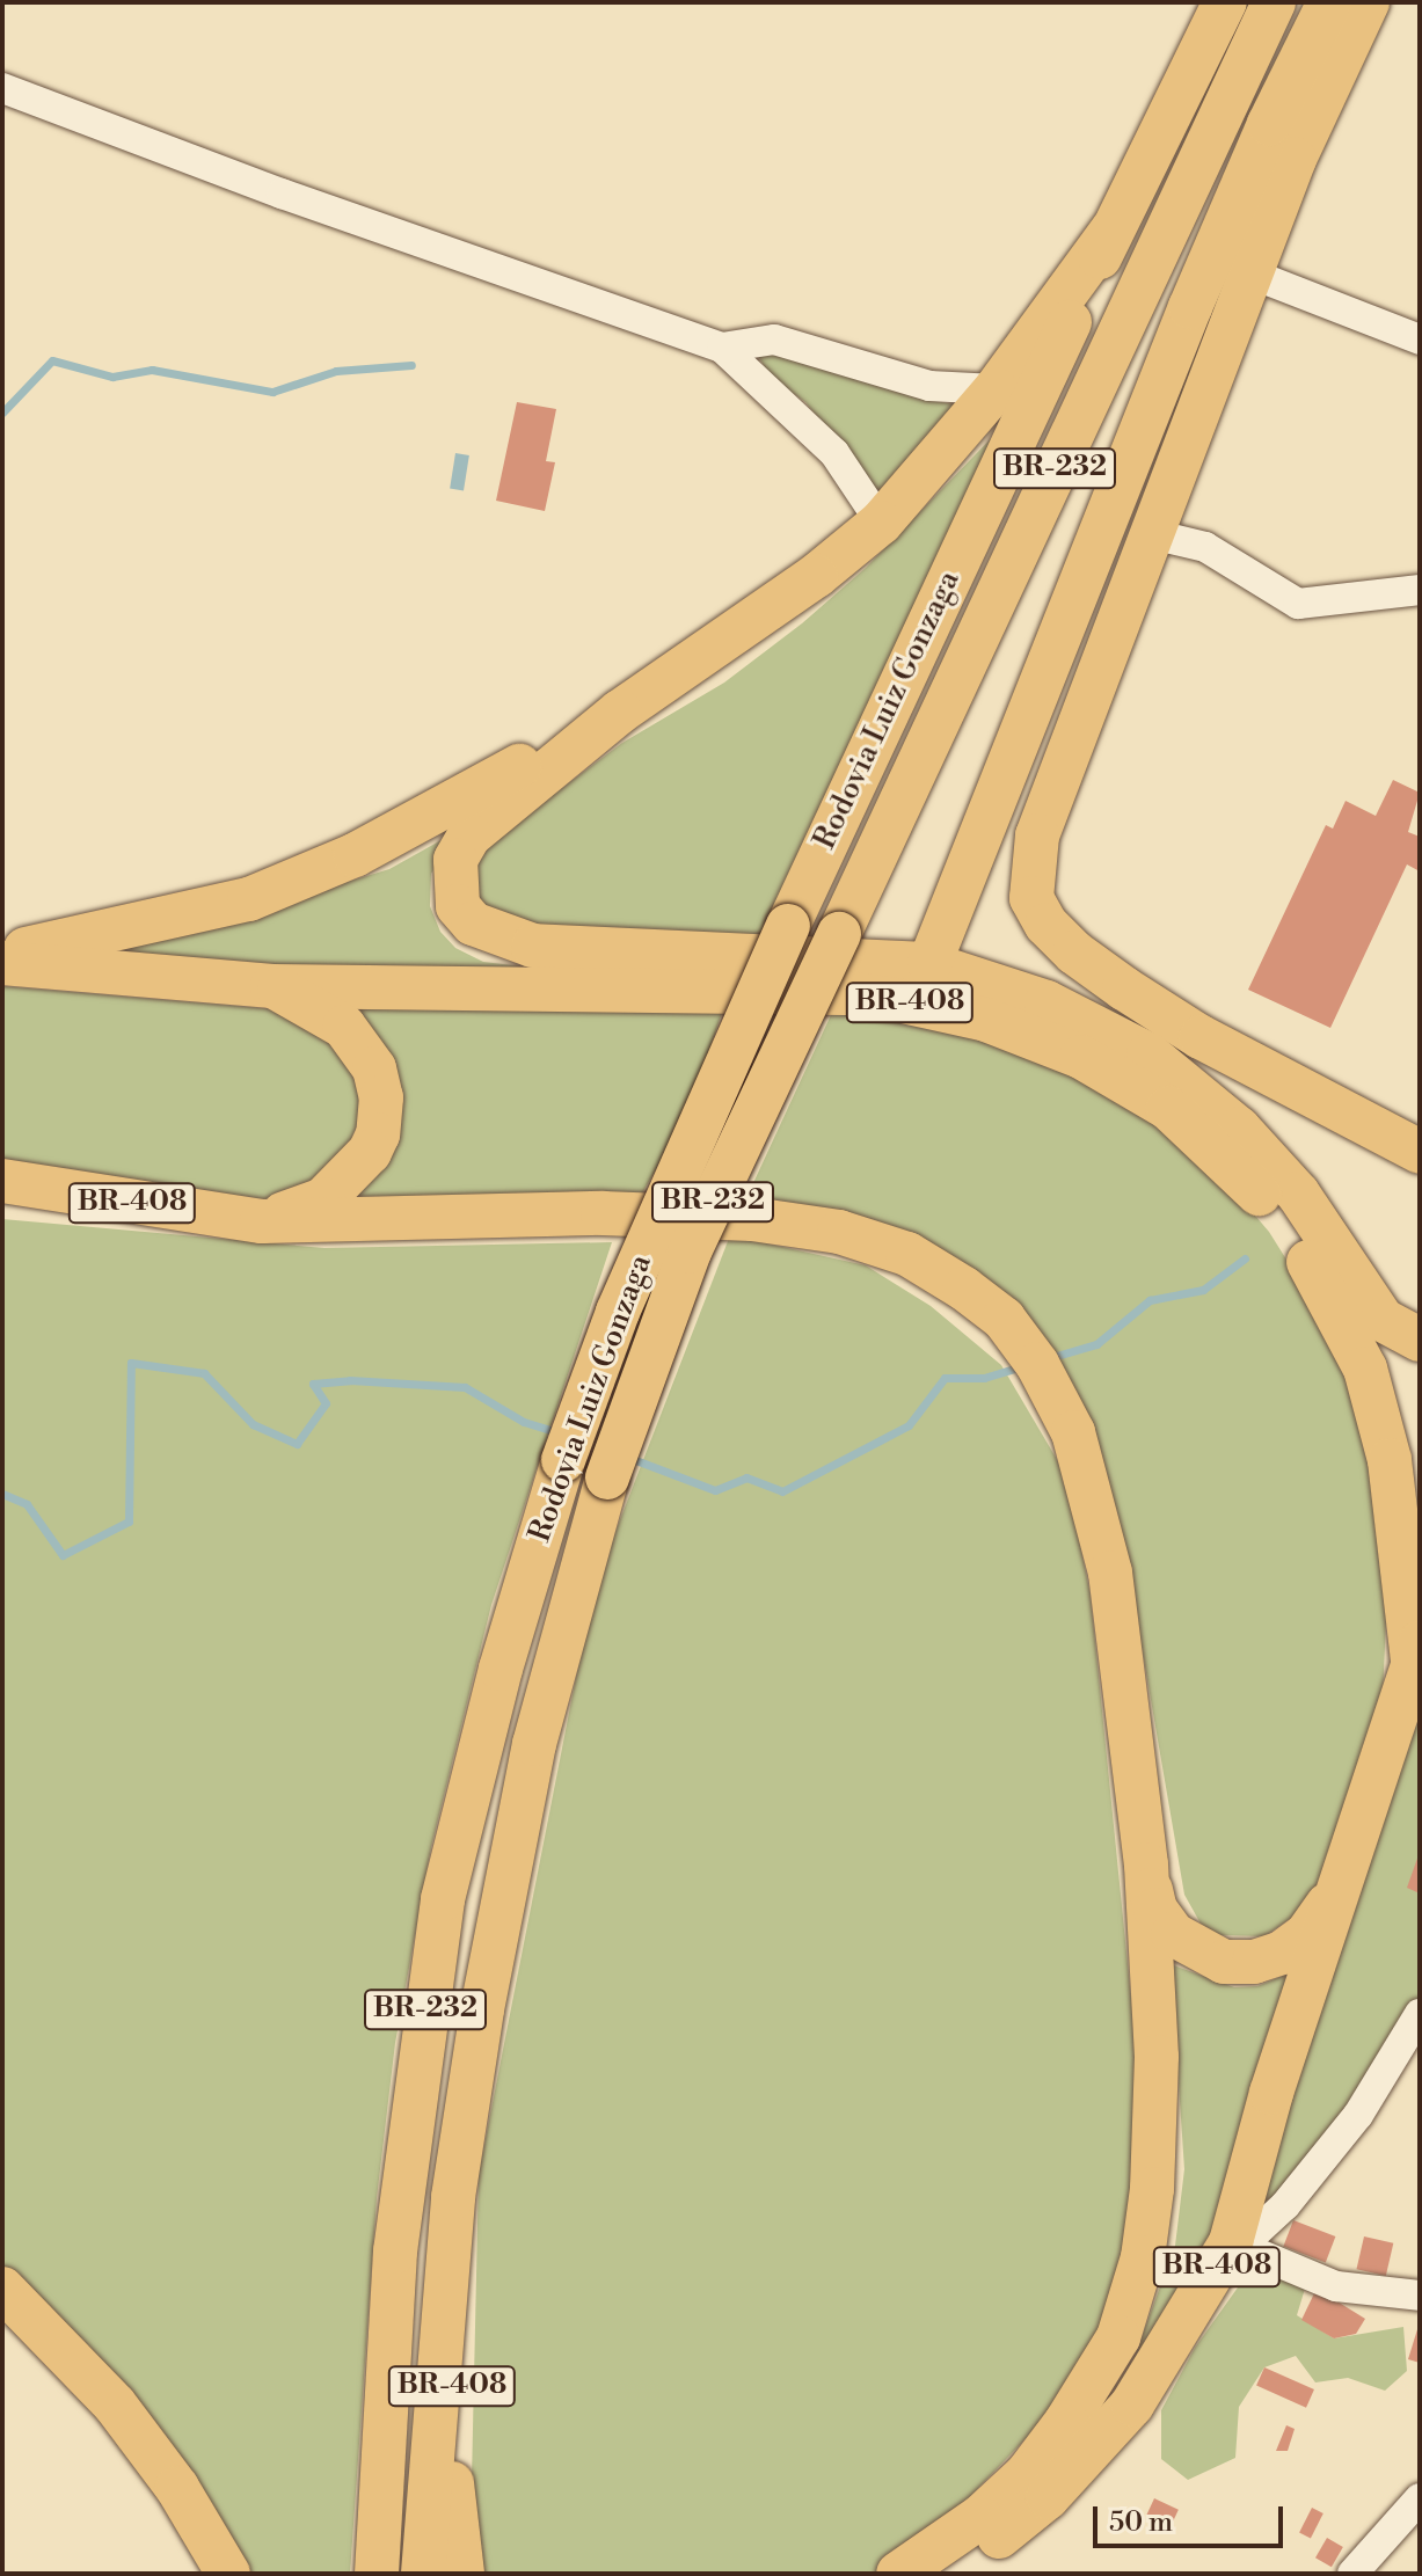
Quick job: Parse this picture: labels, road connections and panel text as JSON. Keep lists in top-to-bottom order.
{
  "streets": {
    "highway": ["BR-232", "Rodovia Luiz Gonzaga", "BR-408"]
  },
  "crossings": [
    ["Rodovia Luiz Gonzaga", "BR-408"]
  ],
  "scale_bar": "50 m"
}
